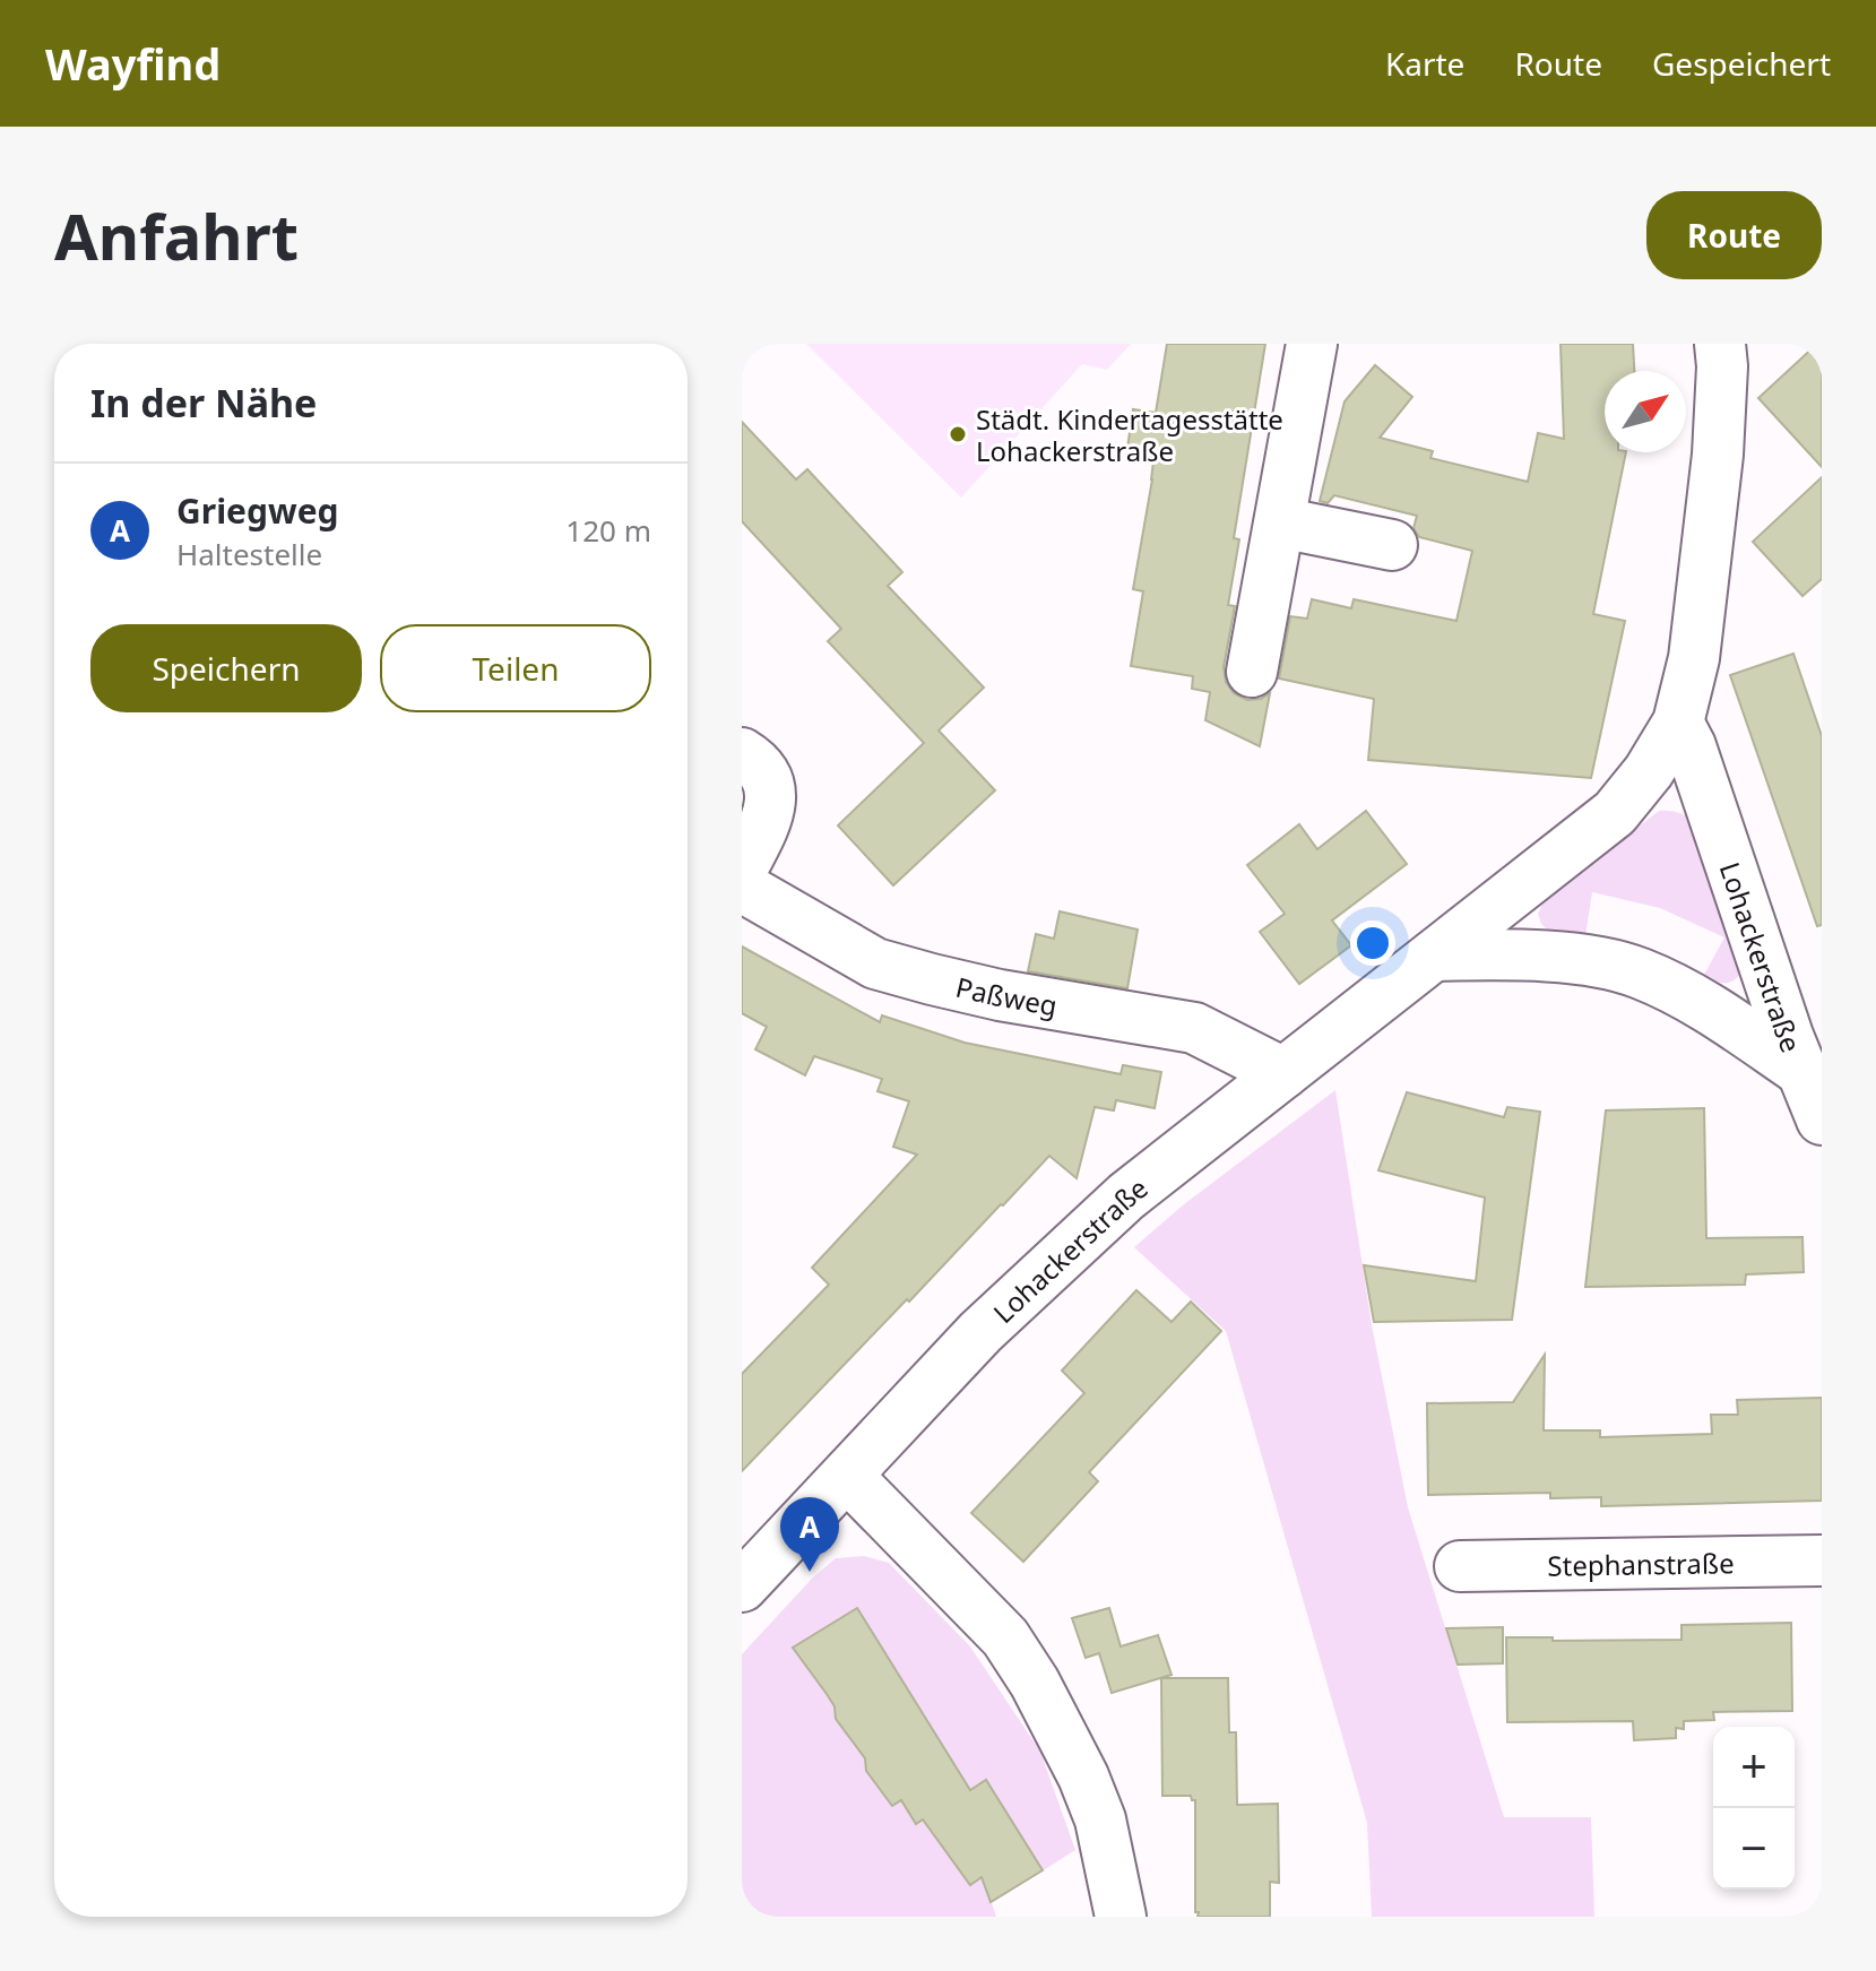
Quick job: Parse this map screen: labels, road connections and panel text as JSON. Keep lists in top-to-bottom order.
{
  "streets": {
    "street": ["Lohackerstraße", "Paßweg", "Stephanstraße"]
  },
  "crossings": [
    ["Lohackerstraße", "Paßweg"]
  ],
  "places": ["Städt. Kindertagesstätte Lohackerstraße"],
  "north": "top right",
  "page": {
    "header": "Wayfind",
    "nav": ["Karte", "Route", "Gespeichert"],
    "buttons": [
      "Route",
      ["Speichern", "Teilen"]
    ],
    "title": "Anfahrt",
    "heading": "In der Nähe",
    "list": [
      {
        "mark": "A",
        "name": "Griegweg",
        "note": "Haltestelle",
        "value": "120 m"
      }
    ],
    "pins": "A",
    "map_buttons": ["+", "−"]
  }
}
